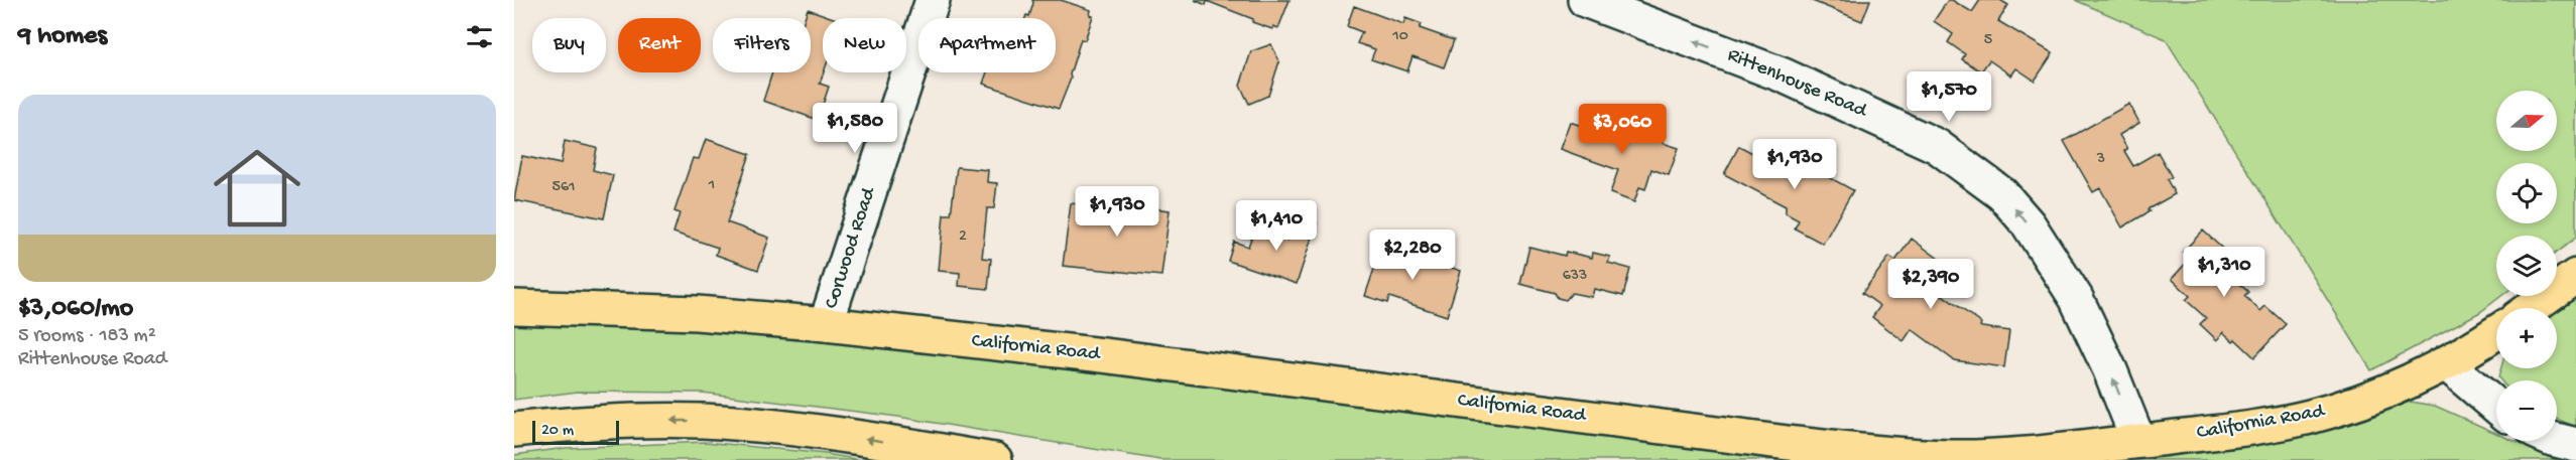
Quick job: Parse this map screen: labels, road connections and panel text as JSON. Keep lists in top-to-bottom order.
{
  "streets": {
    "main road": ["California Road"],
    "street": ["Rittenhouse Road", "Corwood Road"]
  },
  "crossings": [
    ["Rittenhouse Road", "California Road"],
    ["Corwood Road", "California Road"]
  ],
  "one_way": ["Rittenhouse Road"],
  "house_numbers": [
    "10",
    "5",
    "3",
    "1",
    "561",
    "2",
    "633"
  ],
  "scale_bar": "20 m",
  "north": "right",
  "page": {
    "heading": "9 homes",
    "chip": [
      "Buy",
      "Rent",
      "Filters",
      "New",
      "Apartment"
    ],
    "price": [
      "$1,570",
      "$1,580",
      "$3,060",
      "$1,930",
      "$1,930",
      "$1,410",
      "$2,280",
      "$1,310",
      "$2,390"
    ],
    "list": [
      {
        "name": "$3,060/mo",
        "note": "5 rooms · 183 m² · Rittenhouse Road"
      }
    ],
    "map_buttons": ["+", "−"],
    "scale": "20 m"
  }
}
